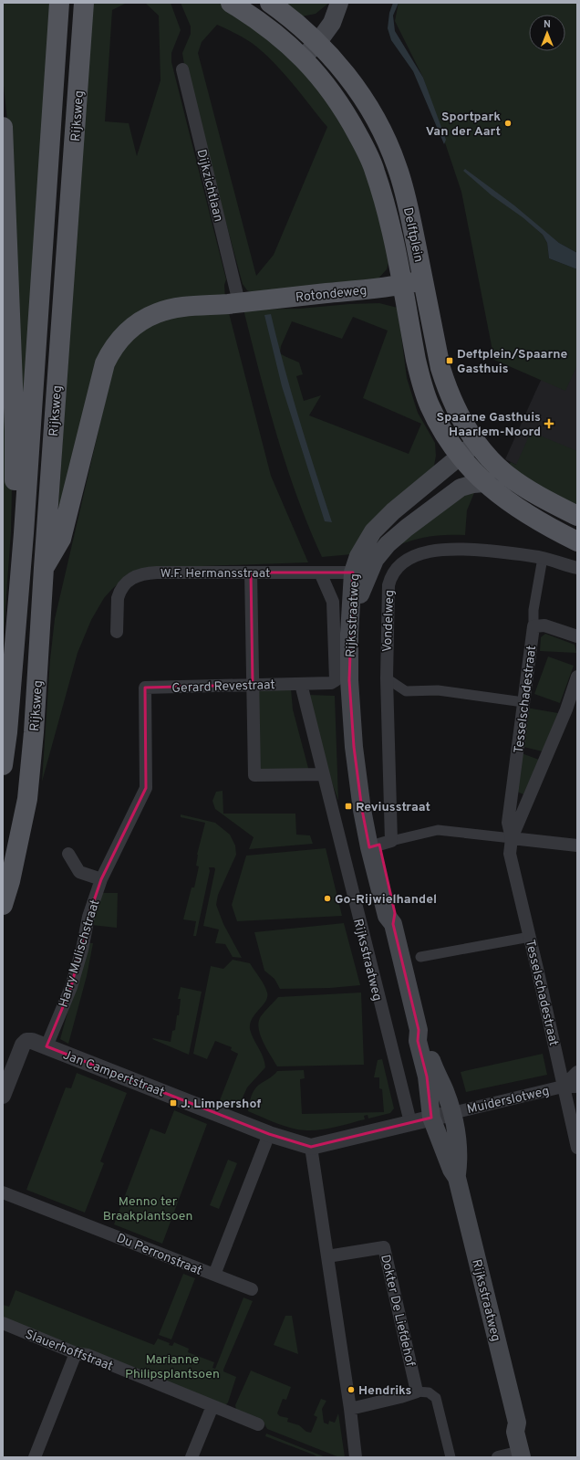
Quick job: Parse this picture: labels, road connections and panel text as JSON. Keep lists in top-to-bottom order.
{
  "streets": {
    "main road": [
      "Rijksweg",
      "Delftplein",
      "Rotondeweg",
      "Rijksstraatweg"
    ],
    "street": [
      "Dijkzichtlaan",
      "W.F. Hermansstraat",
      "Vondelweg",
      "Gerard Revestraat",
      "Tesselschadestraat",
      "Harry Mulischstraat",
      "Jan Campertstraat",
      "Muiderslotweg",
      "Du Perronstraat",
      "Dokter De Liefdehof",
      "Slauerhoffstraat"
    ]
  },
  "crossings": [
    ["Rijksweg", "Rotondeweg"],
    ["Dijkzichtlaan", "Rotondeweg"],
    ["Delftplein", "Rotondeweg"],
    ["Delftplein", "Rijksstraatweg"],
    ["W.F. Hermansstraat", "Rijksstraatweg"],
    ["Rijksstraatweg", "Vondelweg"],
    ["Rijksstraatweg", "Gerard Revestraat"],
    ["Rijksstraatweg", "Muiderslotweg"],
    ["Vondelweg", "Tesselschadestraat"],
    ["Gerard Revestraat", "Harry Mulischstraat"],
    ["Tesselschadestraat", "Muiderslotweg"],
    ["Harry Mulischstraat", "Jan Campertstraat"],
    ["Jan Campertstraat", "Du Perronstraat"]
  ],
  "parks": ["Menno ter Braakplantsoen", "Marianne Philipsplantsoen"],
  "places": {
    "other": ["Sportpark Van der Aart", "Go-Rijwielhandel", "Hendriks"],
    "transit": ["Deftplein/Spaarne Gasthuis", "Reviusstraat", "J. Limpershof"],
    "health": ["Spaarne Gasthuis Haarlem-Noord"]
  },
  "north": "top"
}
